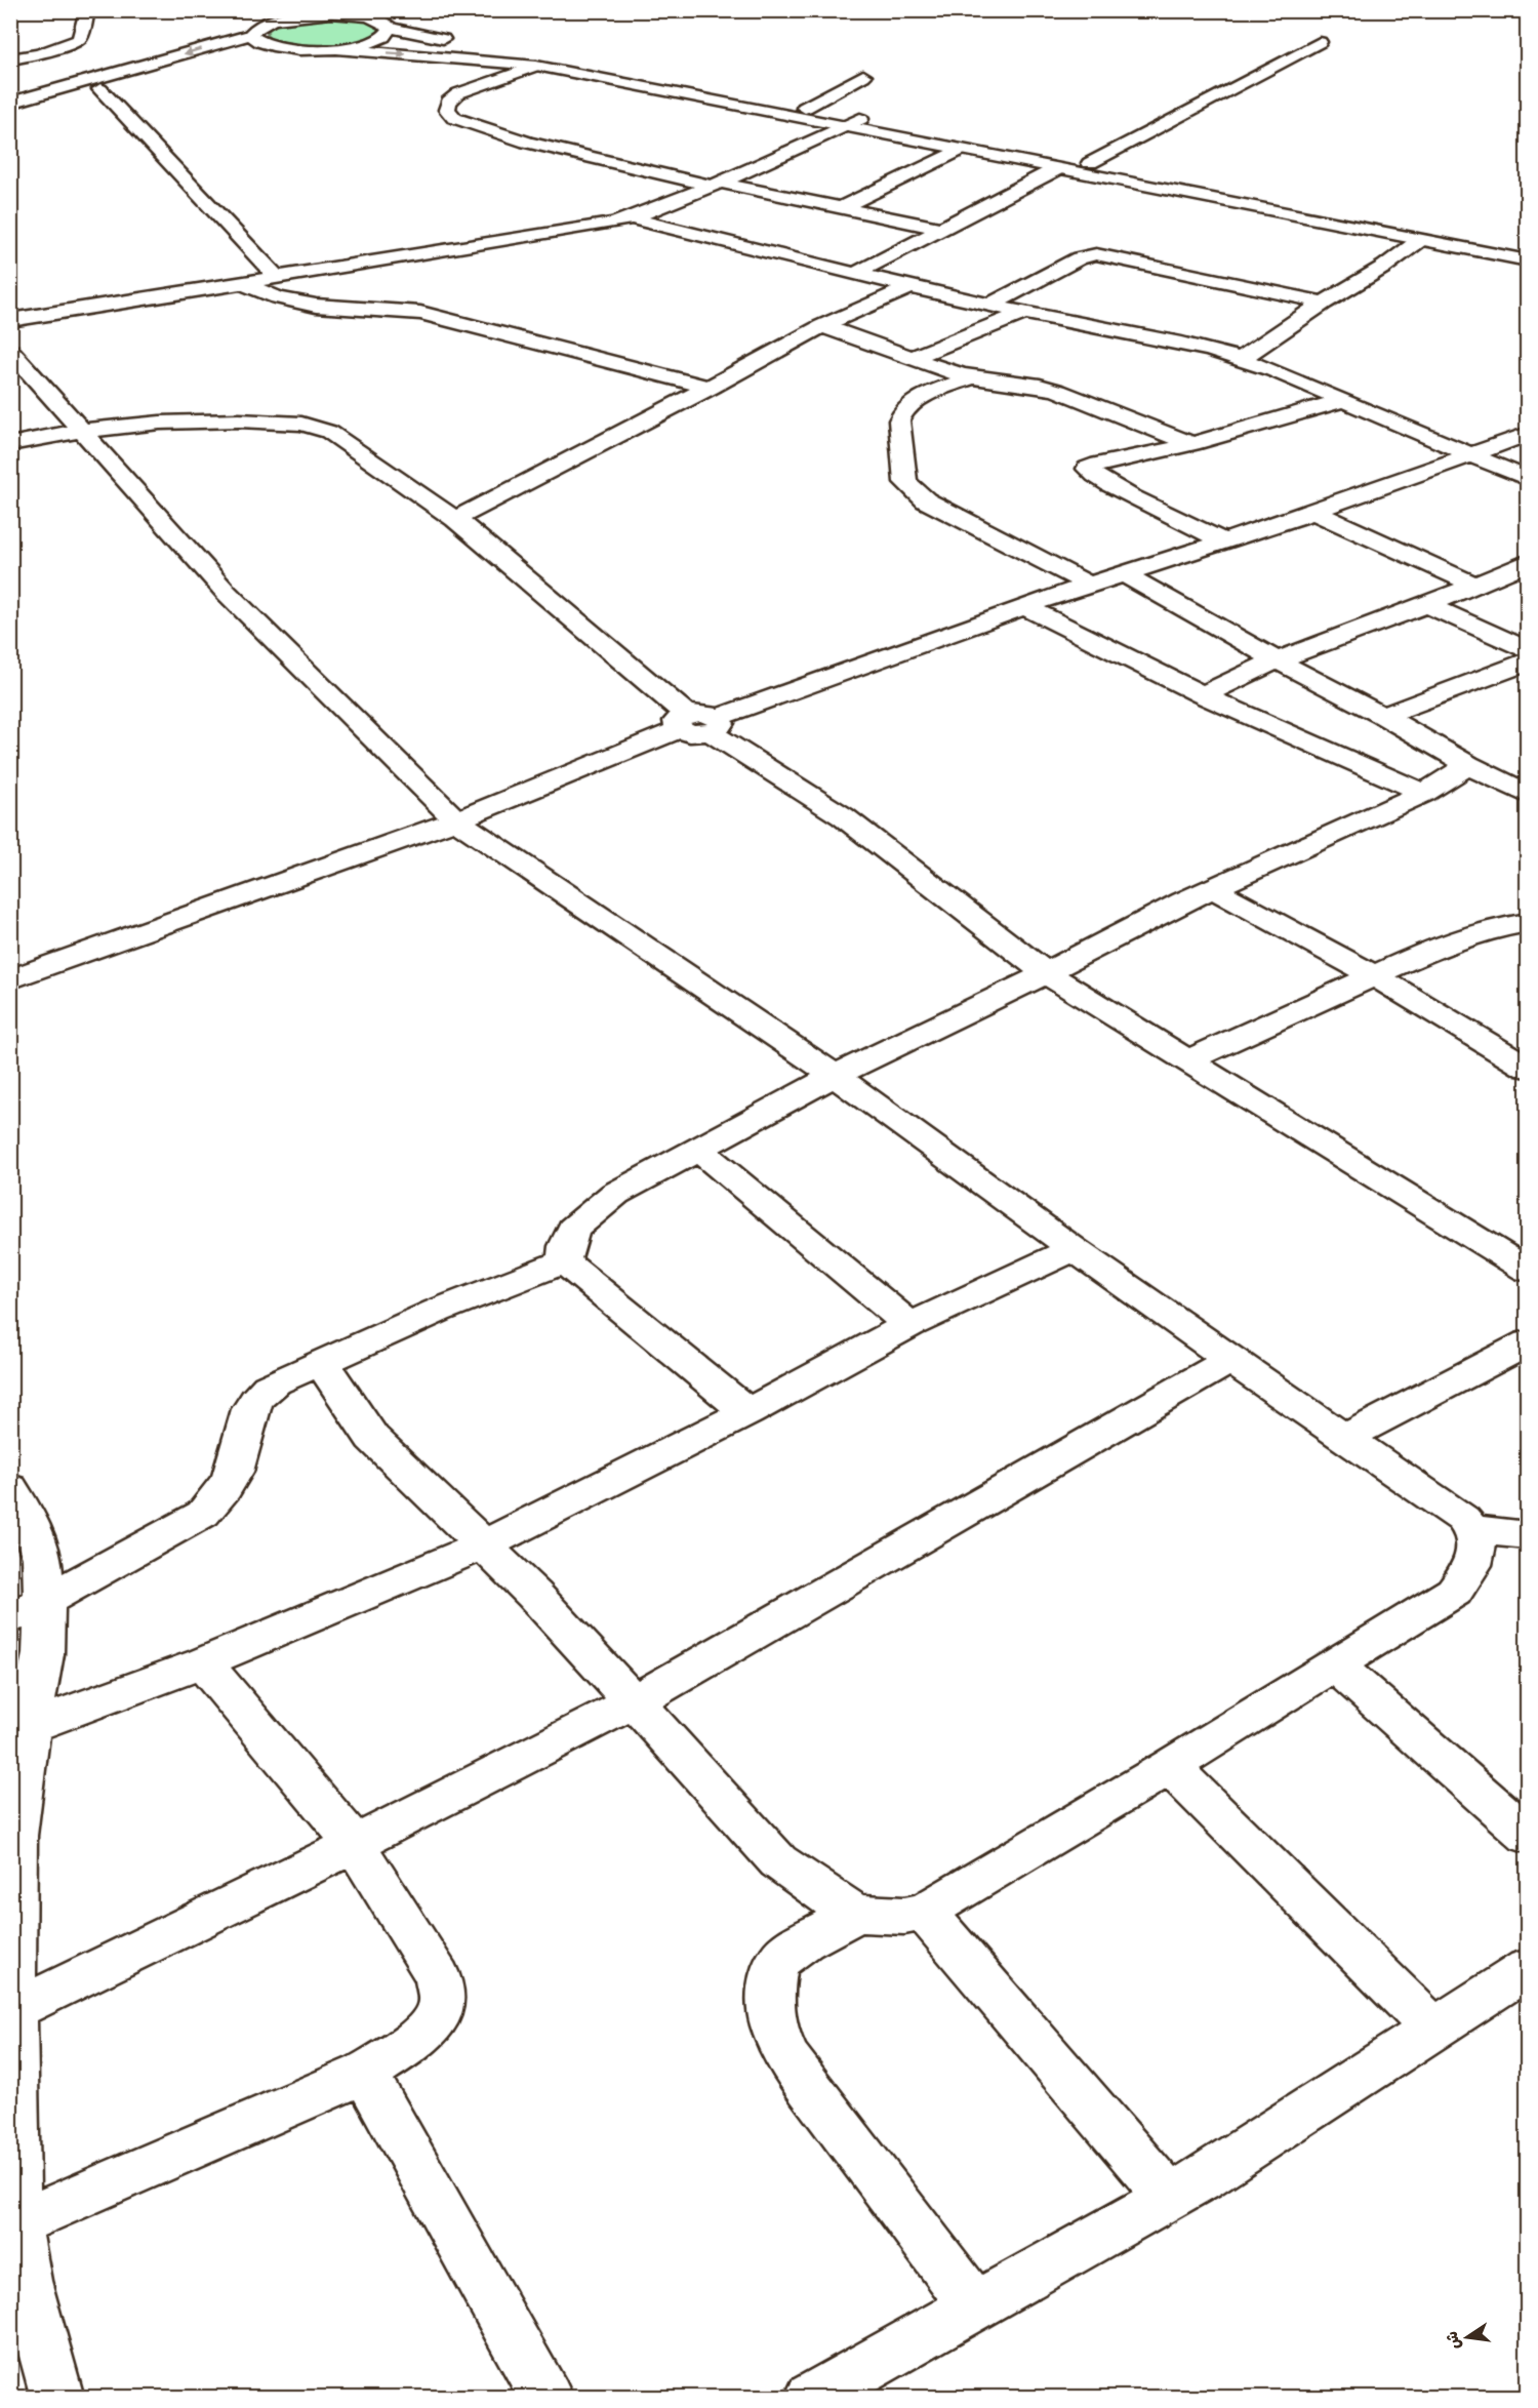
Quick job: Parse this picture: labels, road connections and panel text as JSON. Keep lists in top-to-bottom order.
{
  "north": "left"
}
